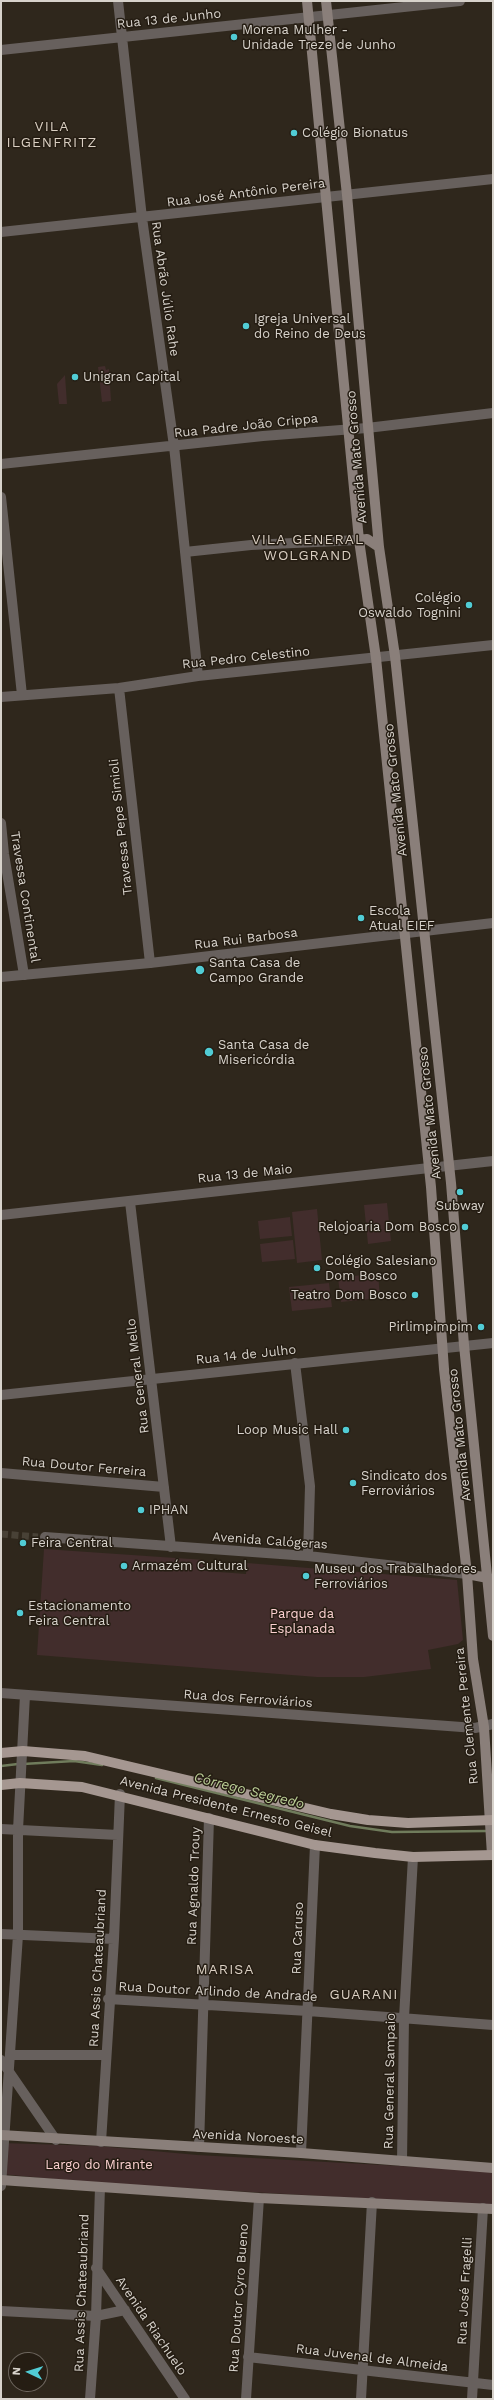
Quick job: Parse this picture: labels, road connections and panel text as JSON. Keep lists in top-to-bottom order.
{
  "streets": {
    "main road": [
      "Avenida Mato Grosso",
      "Avenida Calógeras",
      "Rua Clemente Pereira",
      "Avenida Presidente Ernesto Geisel",
      "Avenida Noroeste"
    ],
    "street": [
      "Rua 13 de Junho",
      "Rua José Antônio Pereira",
      "Rua Abrão Júlio Rahe",
      "Rua Padre João Crippa",
      "Rua Pedro Celestino",
      "Travessa Pepe Simioli",
      "Travessa Continental",
      "Rua Rui Barbosa",
      "Rua 13 de Maio",
      "Rua 14 de Julho",
      "Rua General Mello",
      "Rua Doutor Ferreira",
      "Rua dos Ferroviários",
      "Rua Agnaldo Trouy",
      "Rua Caruso",
      "Rua Assis Chateaubriand",
      "Rua Doutor Arlindo de Andrade",
      "Rua General Sampaio",
      "Rua José Fragelli",
      "Rua Doutor Cyro Bueno",
      "Avenida Riachuelo",
      "Rua Juvenal de Almeida"
    ]
  },
  "crossings": [
    ["Rua 13 de Junho", "Rua Abrão Júlio Rahe"],
    ["Rua 13 de Junho", "Avenida Mato Grosso"],
    ["Rua José Antônio Pereira", "Rua Abrão Júlio Rahe"],
    ["Rua José Antônio Pereira", "Avenida Mato Grosso"],
    ["Rua Abrão Júlio Rahe", "Rua Padre João Crippa"],
    ["Rua Abrão Júlio Rahe", "Rua Pedro Celestino"],
    ["Rua Padre João Crippa", "Avenida Mato Grosso"],
    ["Avenida Mato Grosso", "Rua Pedro Celestino"],
    ["Avenida Mato Grosso", "Rua Rui Barbosa"],
    ["Avenida Mato Grosso", "Rua 13 de Maio"],
    ["Avenida Mato Grosso", "Rua 14 de Julho"],
    ["Avenida Mato Grosso", "Avenida Calógeras"],
    ["Avenida Mato Grosso", "Rua Clemente Pereira"],
    ["Rua Pedro Celestino", "Travessa Pepe Simioli"],
    ["Travessa Pepe Simioli", "Rua Rui Barbosa"],
    ["Travessa Continental", "Rua Rui Barbosa"],
    ["Rua 13 de Maio", "Rua General Mello"],
    ["Rua 14 de Julho", "Rua General Mello"],
    ["Rua General Mello", "Rua Doutor Ferreira"],
    ["Rua General Mello", "Avenida Calógeras"],
    ["Avenida Calógeras", "Rua Clemente Pereira"],
    ["Rua dos Ferroviários", "Rua Clemente Pereira"],
    ["Rua Clemente Pereira", "Avenida Presidente Ernesto Geisel"],
    ["Avenida Presidente Ernesto Geisel", "Rua Agnaldo Trouy"],
    ["Avenida Presidente Ernesto Geisel", "Rua Caruso"],
    ["Avenida Presidente Ernesto Geisel", "Rua Assis Chateaubriand"],
    ["Avenida Presidente Ernesto Geisel", "Rua General Sampaio"],
    ["Rua Agnaldo Trouy", "Rua Doutor Arlindo de Andrade"],
    ["Rua Agnaldo Trouy", "Avenida Noroeste"],
    ["Rua Caruso", "Rua Doutor Arlindo de Andrade"],
    ["Rua Caruso", "Avenida Noroeste"],
    ["Rua Assis Chateaubriand", "Rua Doutor Arlindo de Andrade"],
    ["Rua Assis Chateaubriand", "Avenida Noroeste"],
    ["Rua Assis Chateaubriand", "Avenida Riachuelo"],
    ["Rua Doutor Arlindo de Andrade", "Rua General Sampaio"],
    ["Rua General Sampaio", "Avenida Noroeste"],
    ["Rua José Fragelli", "Rua Juvenal de Almeida"],
    ["Rua Doutor Cyro Bueno", "Rua Juvenal de Almeida"]
  ],
  "districts": [
    "VILA ILGENFRITZ",
    "VILA GENERAL WOLGRAND",
    "MARISA",
    "GUARANI"
  ],
  "water": ["Córrego Segredo"],
  "parks": ["Parque da Esplanada", "Largo do Mirante"],
  "places": [
    "Morena Mulher - Unidade Treze de Junho",
    "Colégio Bionatus",
    "Igreja Universal do Reino de Deus",
    "Unigran Capital",
    "Colégio Oswaldo Tognini",
    "Escola Atual EIEF",
    "Santa Casa de Campo Grande",
    "Santa Casa de Misericórdia",
    "Subway",
    "Relojoaria Dom Bosco",
    "Colégio Salesiano Dom Bosco",
    "Teatro Dom Bosco",
    "Pirlimpimpim",
    "Loop Music Hall",
    "Sindicato dos Ferroviários",
    "IPHAN",
    "Feira Central",
    "Armazém Cultural",
    "Museu dos Trabalhadores Ferroviários",
    "Estacionamento Feira Central"
  ],
  "north": "left"
}
